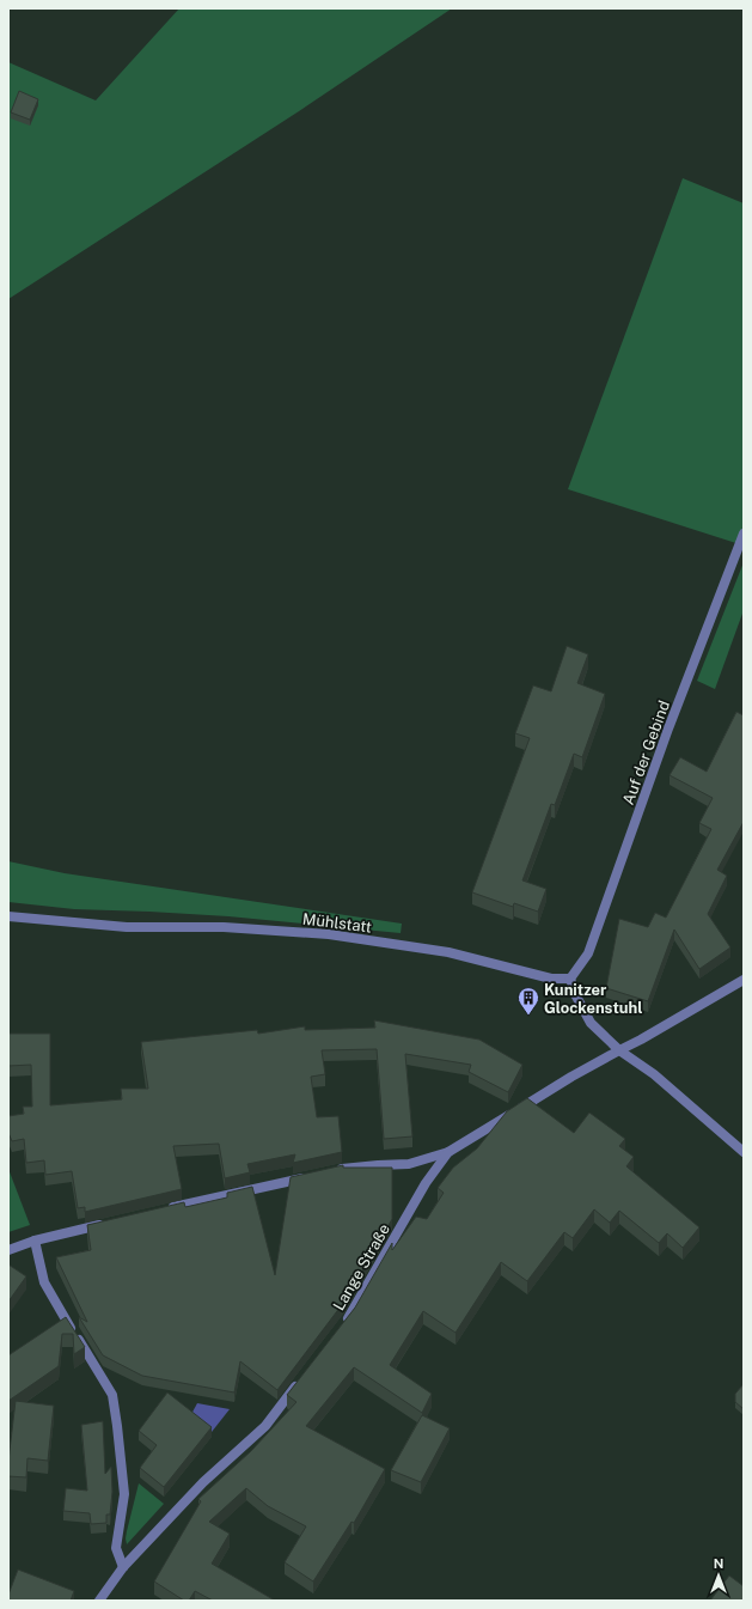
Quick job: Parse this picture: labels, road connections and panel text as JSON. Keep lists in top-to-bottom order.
{
  "streets": {
    "street": ["Auf der Gebind", "Mühlstatt", "Lange Straße"]
  },
  "crossings": [
    ["Auf der Gebind", "Mühlstatt"]
  ],
  "places": {
    "building": ["Kunitzer Glockenstuhl"]
  },
  "north": "top"
}
